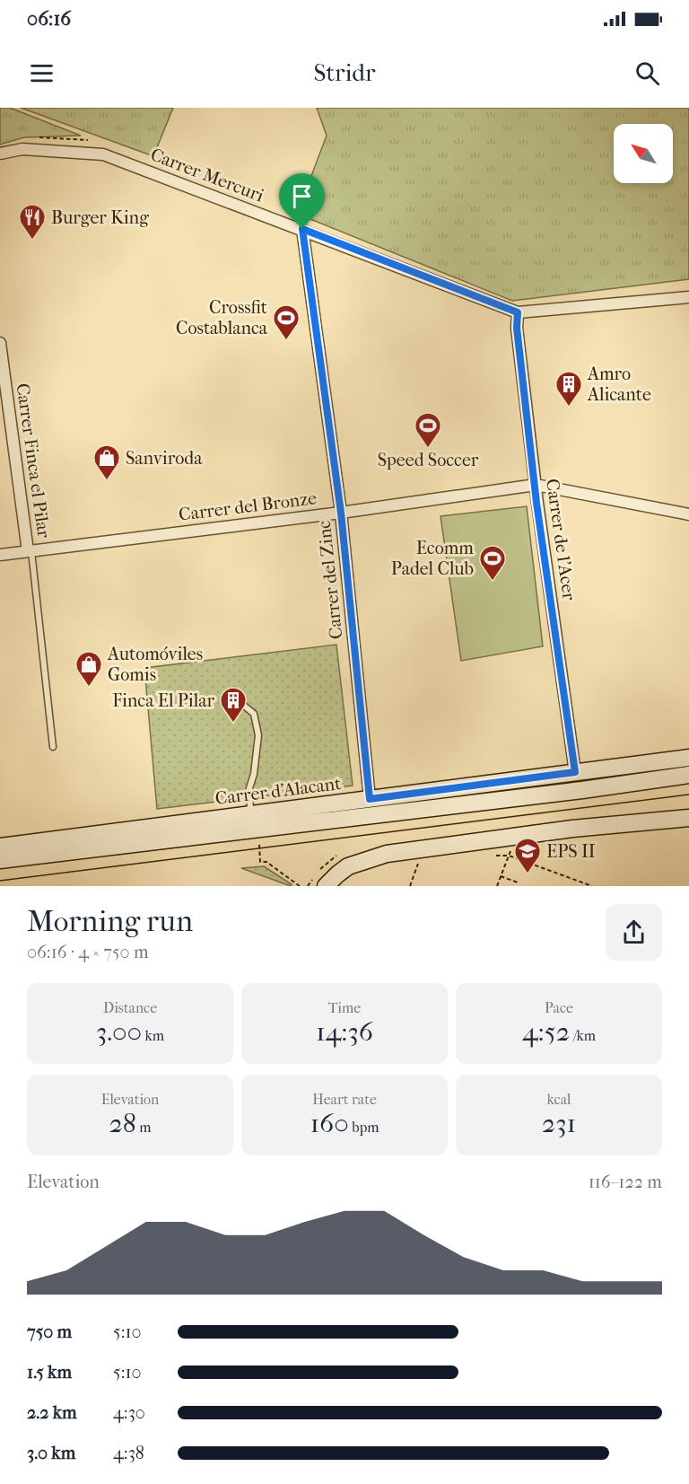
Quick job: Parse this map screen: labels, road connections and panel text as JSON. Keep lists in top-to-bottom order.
{
  "streets": {
    "main road": ["Carrer d'Alacant"],
    "street": [
      "Carrer Mercuri",
      "Carrer Finca el Pilar",
      "Carrer del Bronze",
      "Carrer de l'Acer",
      "Carrer del Zinc"
    ]
  },
  "crossings": [
    ["Carrer Mercuri", "Carrer de l'Acer"],
    ["Carrer Mercuri", "Carrer del Zinc"],
    ["Carrer Finca el Pilar", "Carrer del Bronze"],
    ["Carrer del Bronze", "Carrer de l'Acer"],
    ["Carrer del Bronze", "Carrer del Zinc"],
    ["Carrer de l'Acer", "Carrer d'Alacant"],
    ["Carrer del Zinc", "Carrer d'Alacant"]
  ],
  "places": {
    "restaurant": ["Burger King"],
    "sports": ["Crossfit Costablanca", "Speed Soccer", "Ecomm Padel Club"],
    "building": ["Amro Alicante", "Finca El Pilar"],
    "shop": ["Sanviroda", "Automóviles Gomis"],
    "school or university": ["EPS II"]
  },
  "north": "top left",
  "page": {
    "status": "06:16",
    "header": "Stridr",
    "heading": ["Morning run", "06:16 · 4 × 750 m"],
    "stats": [
      ["Distance", "3.00 km"],
      ["Time", "14:36"],
      ["Pace", "4:52 /km"],
      ["Elevation", "28 m"],
      ["Heart rate", "160 bpm"],
      ["kcal", "231"]
    ],
    "chart": ["Elevation", "116–122 m"],
    "list": [
      {
        "name": "750 m",
        "note": "5:10"
      },
      {
        "name": "1.5 km",
        "note": "5:10"
      },
      {
        "name": "2.2 km",
        "note": "4:30"
      },
      {
        "name": "3.0 km",
        "note": "4:38"
      }
    ]
  }
}
